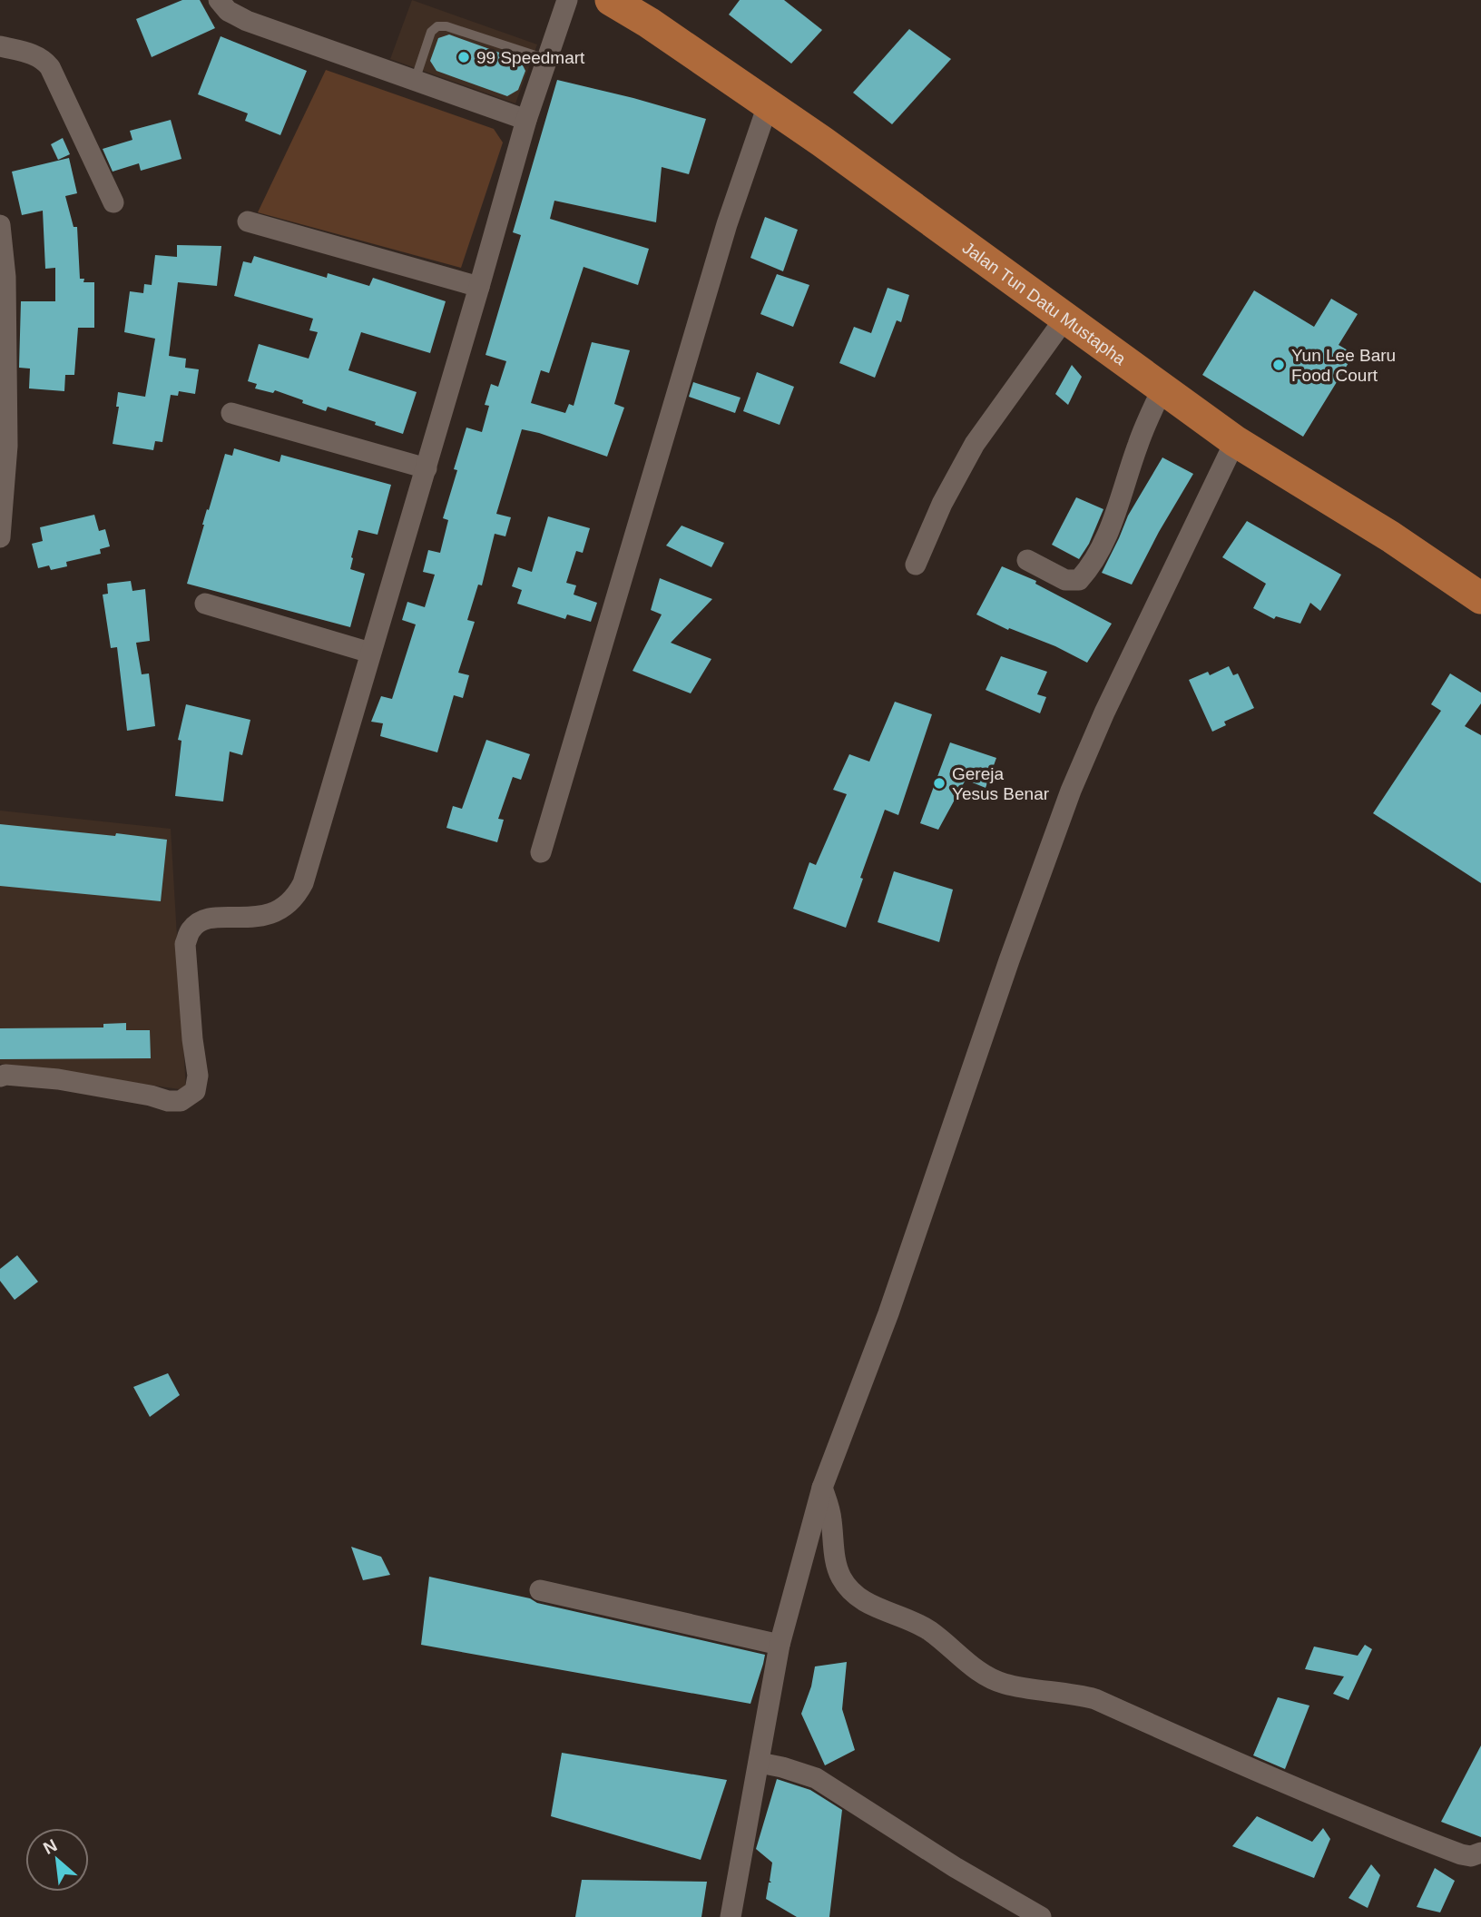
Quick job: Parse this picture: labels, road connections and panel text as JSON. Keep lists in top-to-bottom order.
{
  "streets": {
    "main road": ["Jalan Tun Datu Mustapha"]
  },
  "places": ["99 Speedmart", "Yun Lee Baru Food Court", "Gereja Yesus Benar"],
  "north": "top left"
}
